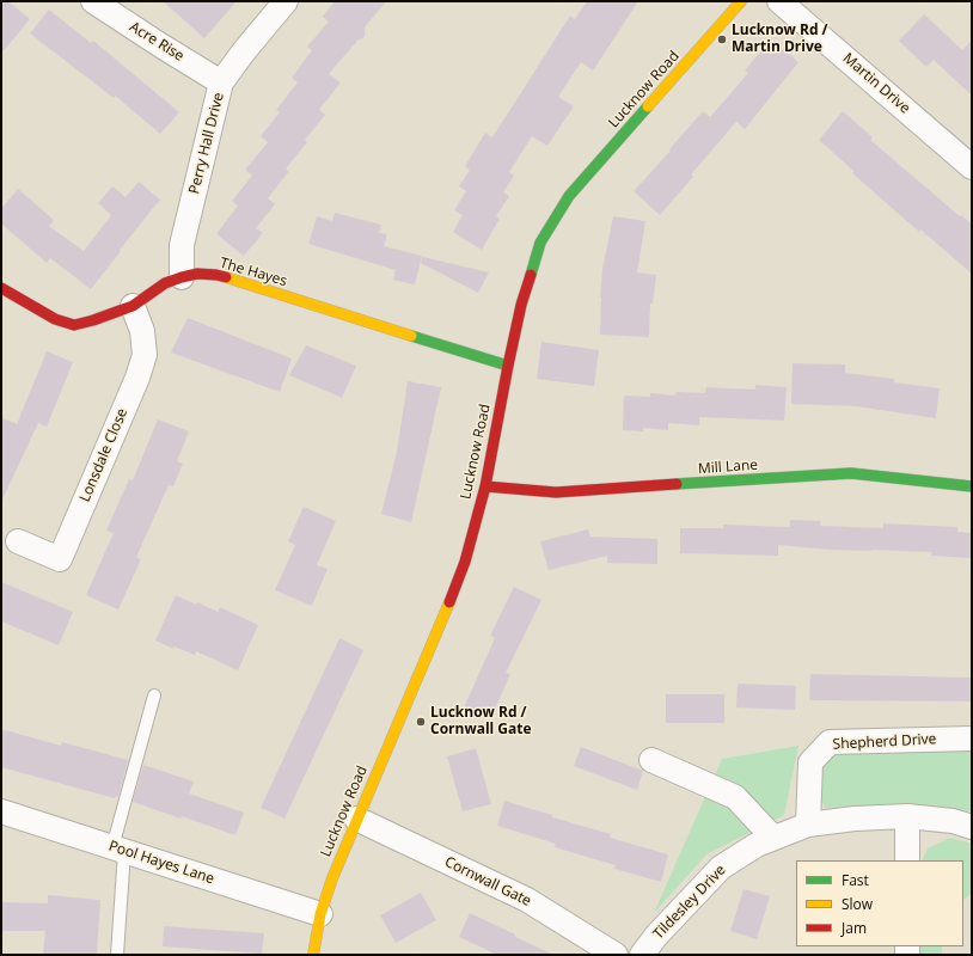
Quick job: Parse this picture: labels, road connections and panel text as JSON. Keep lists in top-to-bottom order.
{
  "streets": {
    "street": [
      "Acre Rise",
      "Martin Drive",
      "Lucknow Road",
      "Perry Hall Drive",
      "The Hayes",
      "Lonsdale Close",
      "Mill Lane",
      "Shepherd Drive",
      "Pool Hayes Lane",
      "Cornwall Gate",
      "Tildesley Drive"
    ]
  },
  "crossings": [
    ["Acre Rise", "Perry Hall Drive"],
    ["Lucknow Road", "The Hayes"],
    ["Lucknow Road", "Mill Lane"],
    ["Lucknow Road", "Pool Hayes Lane"],
    ["Lucknow Road", "Cornwall Gate"],
    ["Perry Hall Drive", "The Hayes"],
    ["The Hayes", "Lonsdale Close"],
    ["Shepherd Drive", "Tildesley Drive"]
  ],
  "places": ["Lucknow Rd / Martin Drive", "Lucknow Rd / Cornwall Gate"],
  "legend": ["Fast", "Slow", "Jam"]
}
